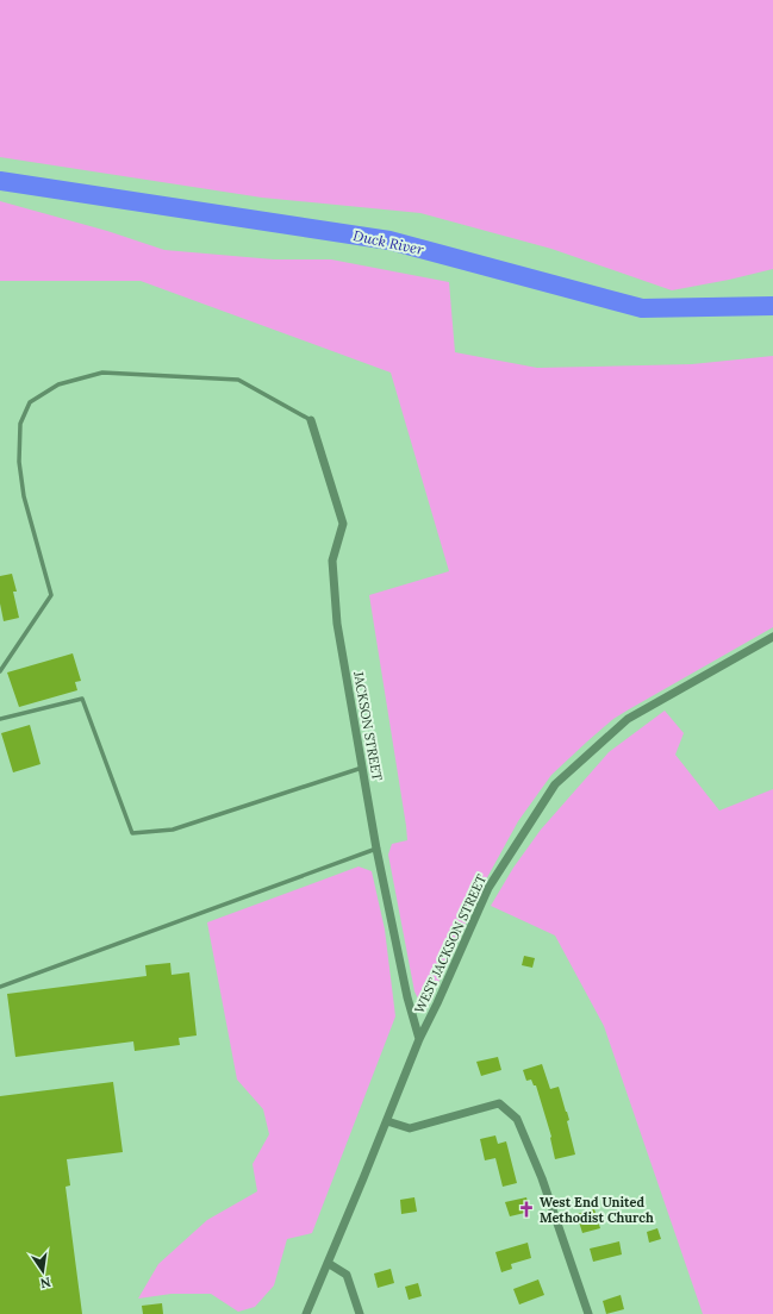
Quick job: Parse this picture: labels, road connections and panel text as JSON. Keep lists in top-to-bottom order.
{
  "streets": {
    "street": ["JACKSON STREET", "WEST JACKSON STREET"]
  },
  "crossings": [
    ["JACKSON STREET", "WEST JACKSON STREET"]
  ],
  "water": ["Duck River"],
  "places": {
    "church": ["West End United Methodist Church"]
  },
  "north": "bottom"
}
